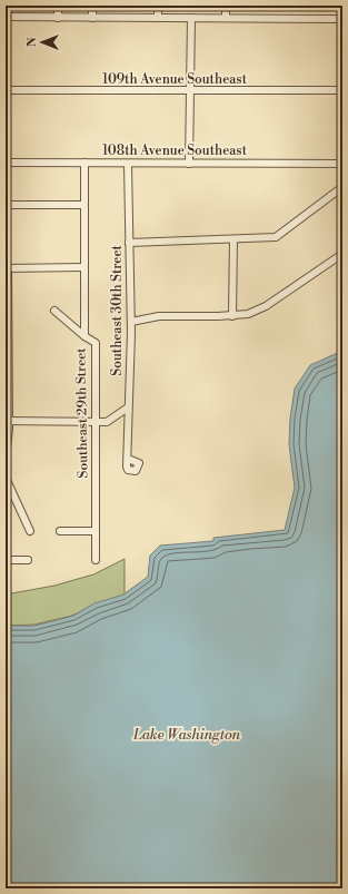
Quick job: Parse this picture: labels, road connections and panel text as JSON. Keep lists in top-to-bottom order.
{
  "streets": {
    "street": [
      "109th Avenue Southeast",
      "108th Avenue Southeast",
      "Southeast 30th Street",
      "Southeast 29th Street"
    ]
  },
  "crossings": [
    ["108th Avenue Southeast", "Southeast 30th Street"],
    ["108th Avenue Southeast", "Southeast 29th Street"]
  ],
  "water": ["Lake Washington"],
  "north": "left"
}
